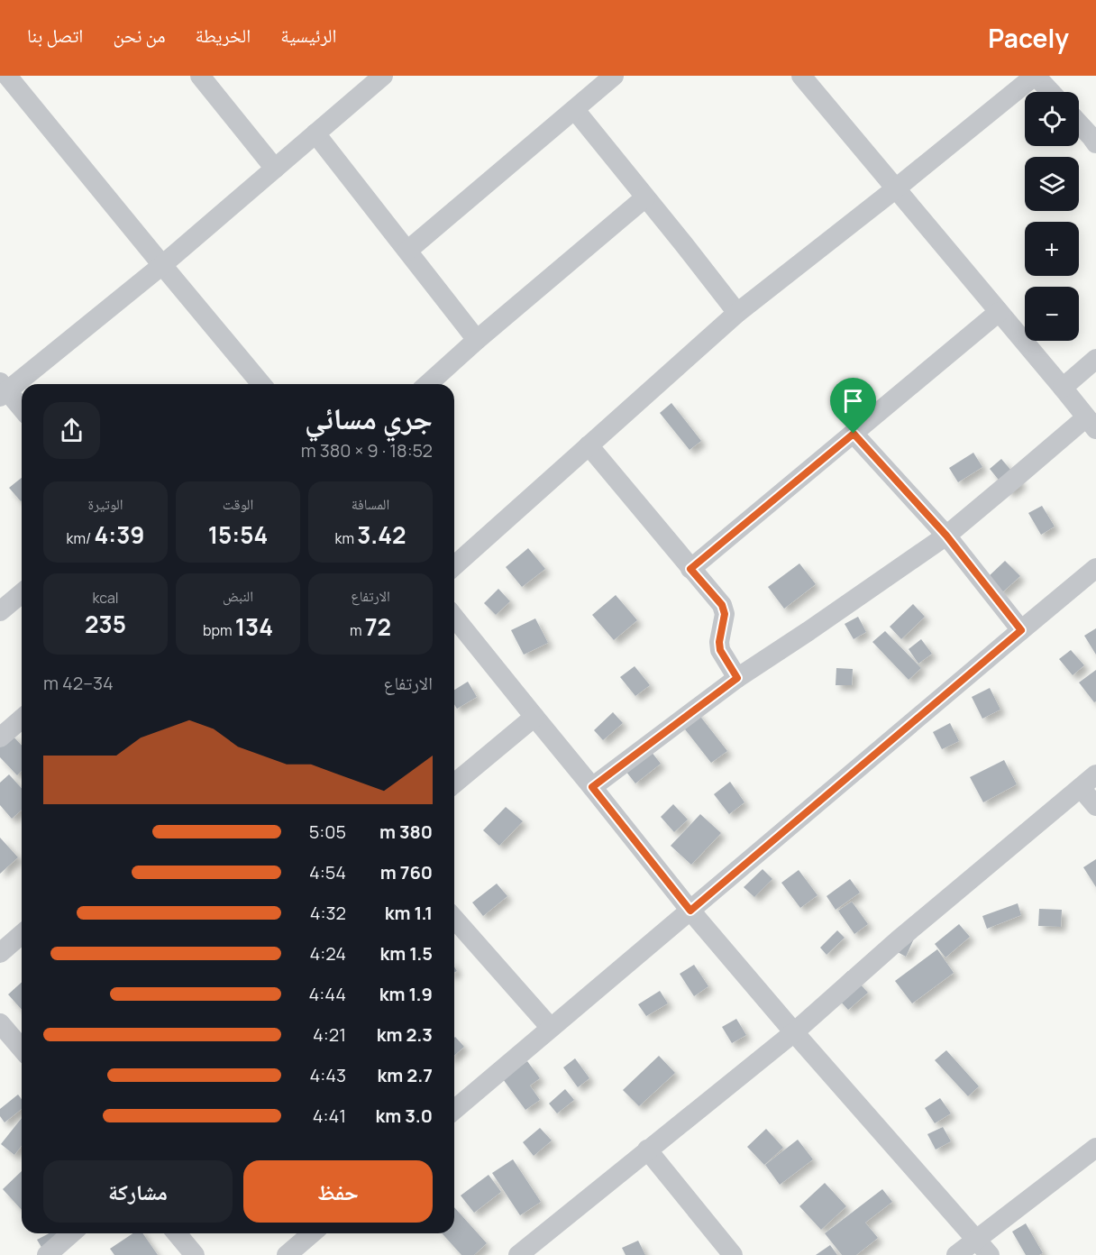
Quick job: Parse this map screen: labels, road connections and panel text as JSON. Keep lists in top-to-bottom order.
{
  "page": {
    "header": "Pacely",
    "nav": [
      "الرئيسية",
      "الخريطة",
      "من نحن",
      "اتصل بنا"
    ],
    "map_buttons": ["+", "−"],
    "heading": ["جري مسائي", "18:52 · 9 × 380 m"],
    "stats": [
      ["المسافة", "3.42 km"],
      ["الوقت", "15:54"],
      ["الوتيرة", "4:39 /km"],
      ["الارتفاع", "72 m"],
      ["النبض", "134 bpm"],
      ["kcal", "235"]
    ],
    "chart": ["الارتفاع", "34–42 m"],
    "list": [
      {
        "name": "380 m",
        "note": "5:05"
      },
      {
        "name": "760 m",
        "note": "4:54"
      },
      {
        "name": "1.1 km",
        "note": "4:32"
      },
      {
        "name": "1.5 km",
        "note": "4:24"
      },
      {
        "name": "1.9 km",
        "note": "4:44"
      },
      {
        "name": "2.3 km",
        "note": "4:21"
      },
      {
        "name": "2.7 km",
        "note": "4:43"
      },
      {
        "name": "3.0 km",
        "note": "4:41"
      }
    ],
    "buttons": ["حفظ", "مشاركة"]
  }
}
